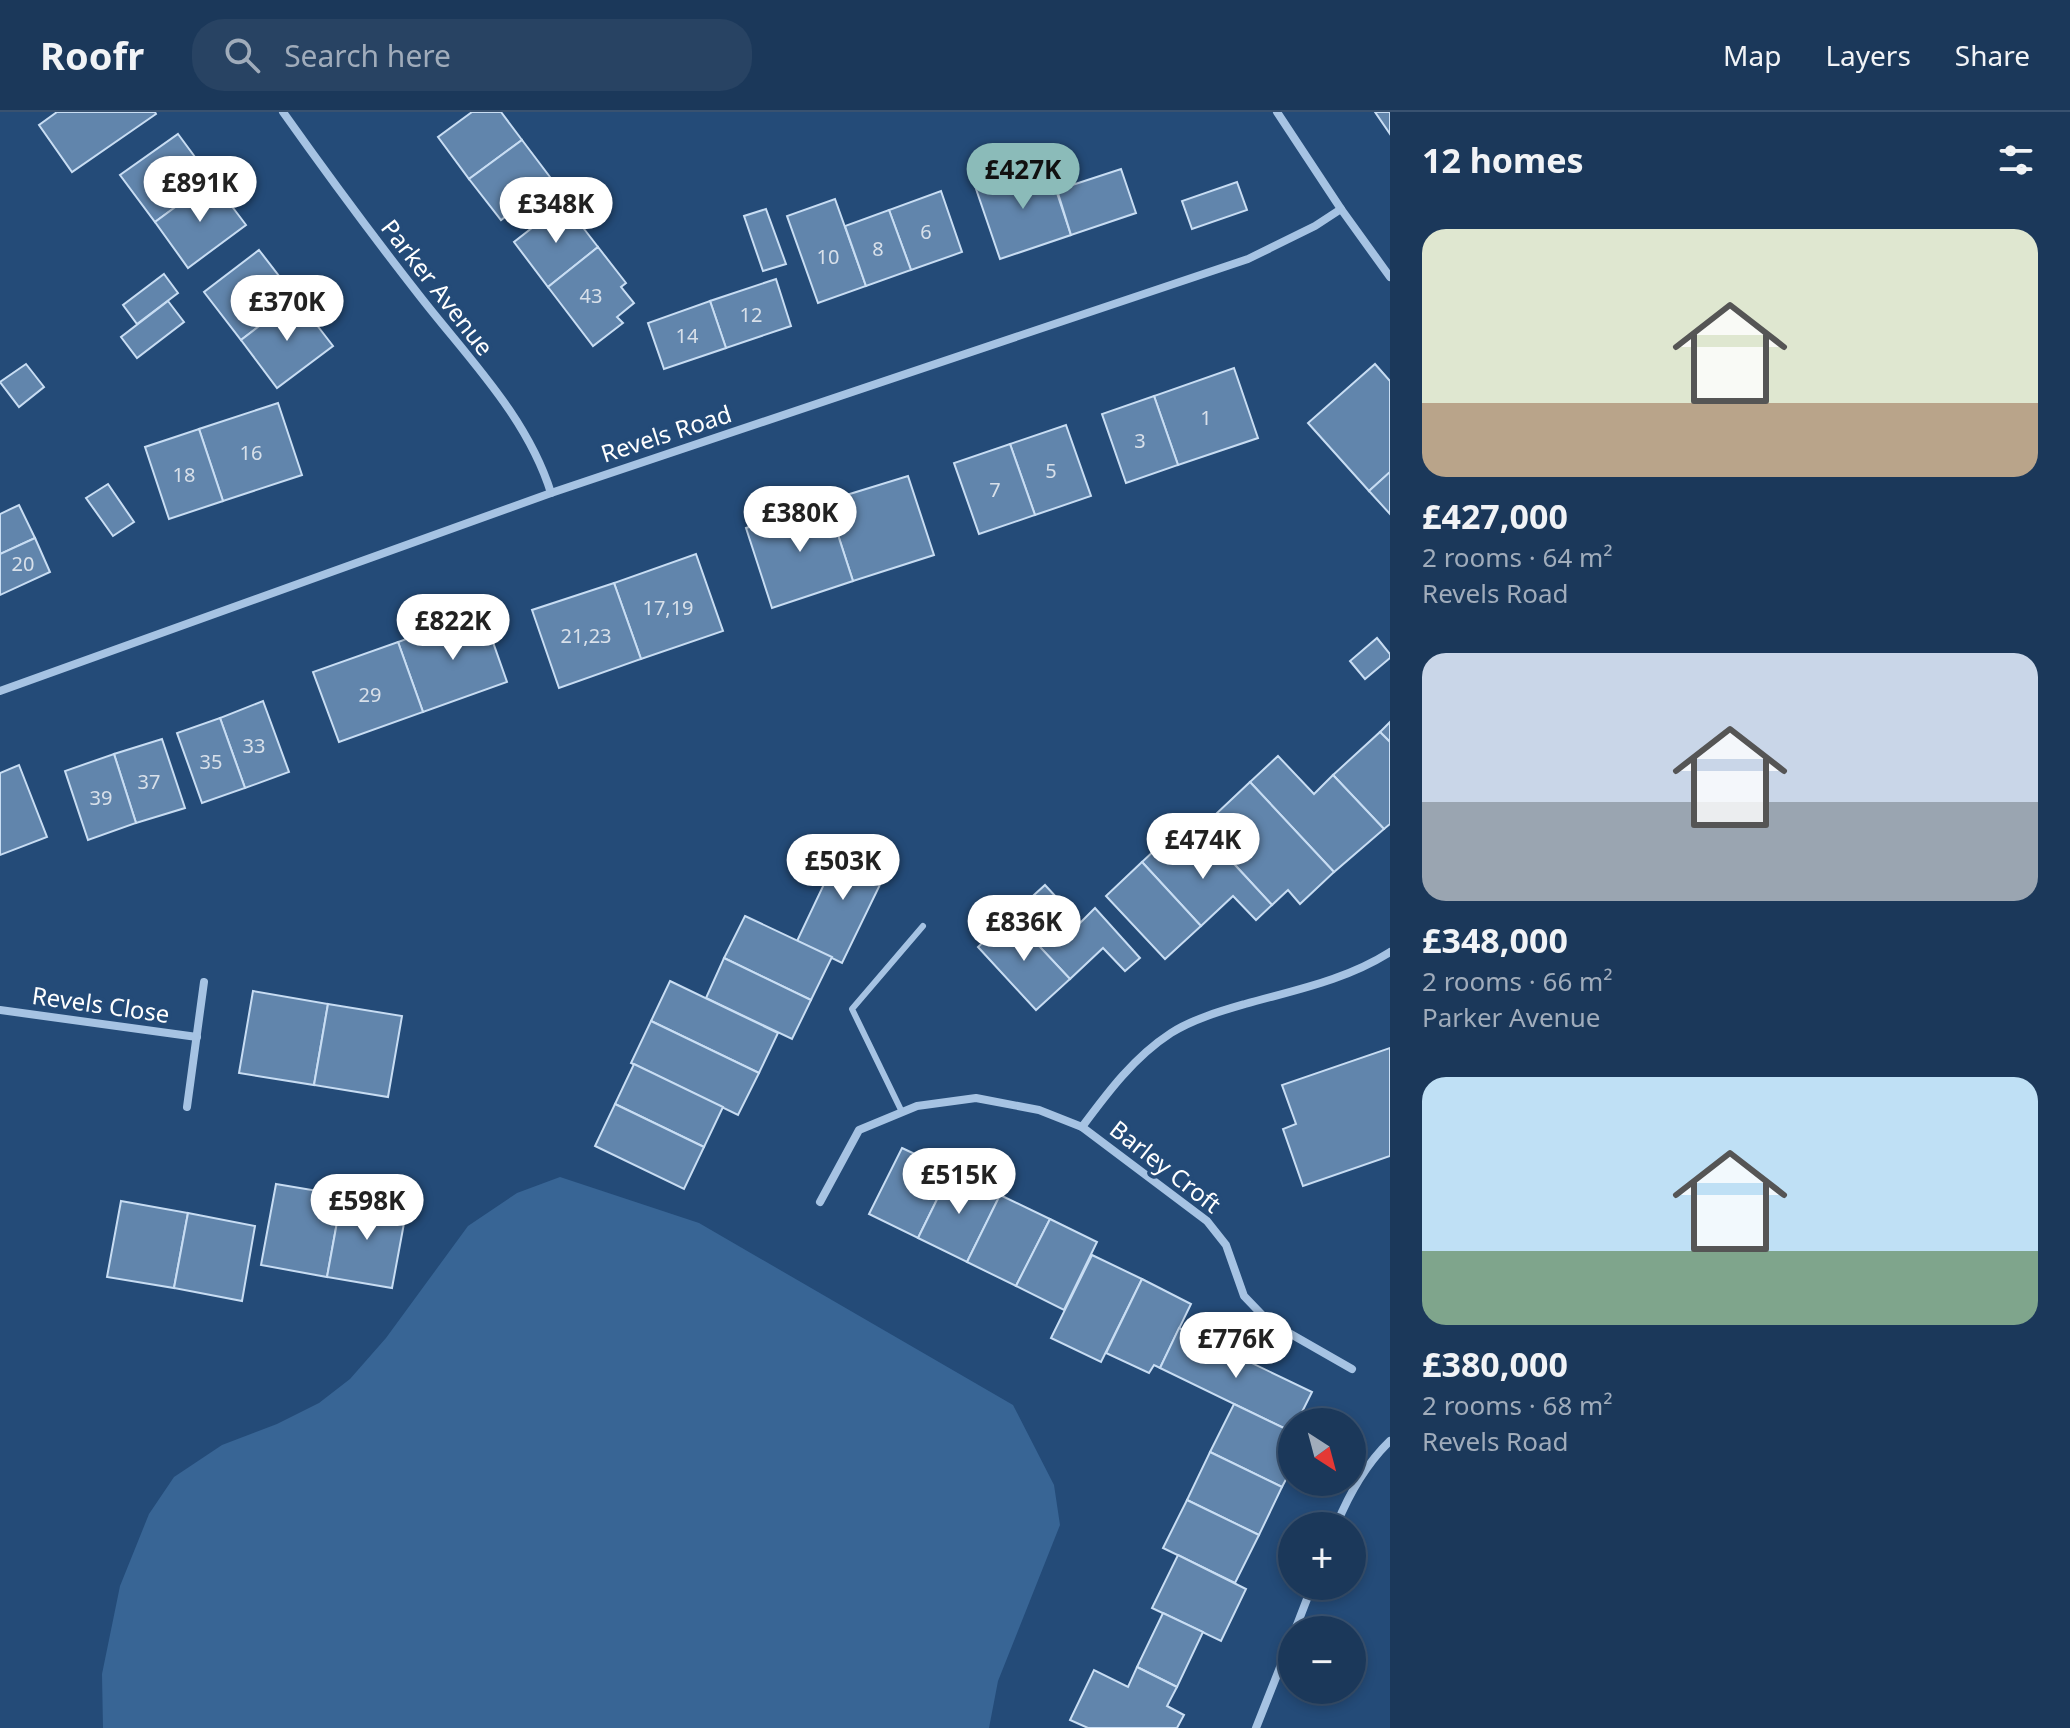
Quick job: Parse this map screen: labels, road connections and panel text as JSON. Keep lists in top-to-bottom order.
{
  "streets": {
    "street": [
      "Parker Avenue",
      "Revels Road",
      "Revels Close",
      "Barley Croft"
    ]
  },
  "crossings": [
    ["Parker Avenue", "Revels Road"]
  ],
  "house_numbers": [
    "6",
    "8",
    "10",
    "43",
    "12",
    "14",
    "1",
    "3",
    "16",
    "5",
    "18",
    "7",
    "20",
    "17,19",
    "21,23",
    "29",
    "33",
    "35",
    "37",
    "39"
  ],
  "north": "bottom right",
  "page": {
    "header": "Roofr",
    "search": "Search here",
    "nav": ["Map", "Layers", "Share"],
    "heading": "12 homes",
    "price": [
      "£427K",
      "£891K",
      "£348K",
      "£370K",
      "£380K",
      "£822K",
      "£474K",
      "£503K",
      "£836K",
      "£515K",
      "£598K",
      "£776K"
    ],
    "list": [
      {
        "name": "£427,000",
        "note": "2 rooms · 64 m² · Revels Road"
      },
      {
        "name": "£348,000",
        "note": "2 rooms · 66 m² · Parker Avenue"
      },
      {
        "name": "£380,000",
        "note": "2 rooms · 68 m² · Revels Road"
      }
    ],
    "map_buttons": ["+", "−"]
  }
}
